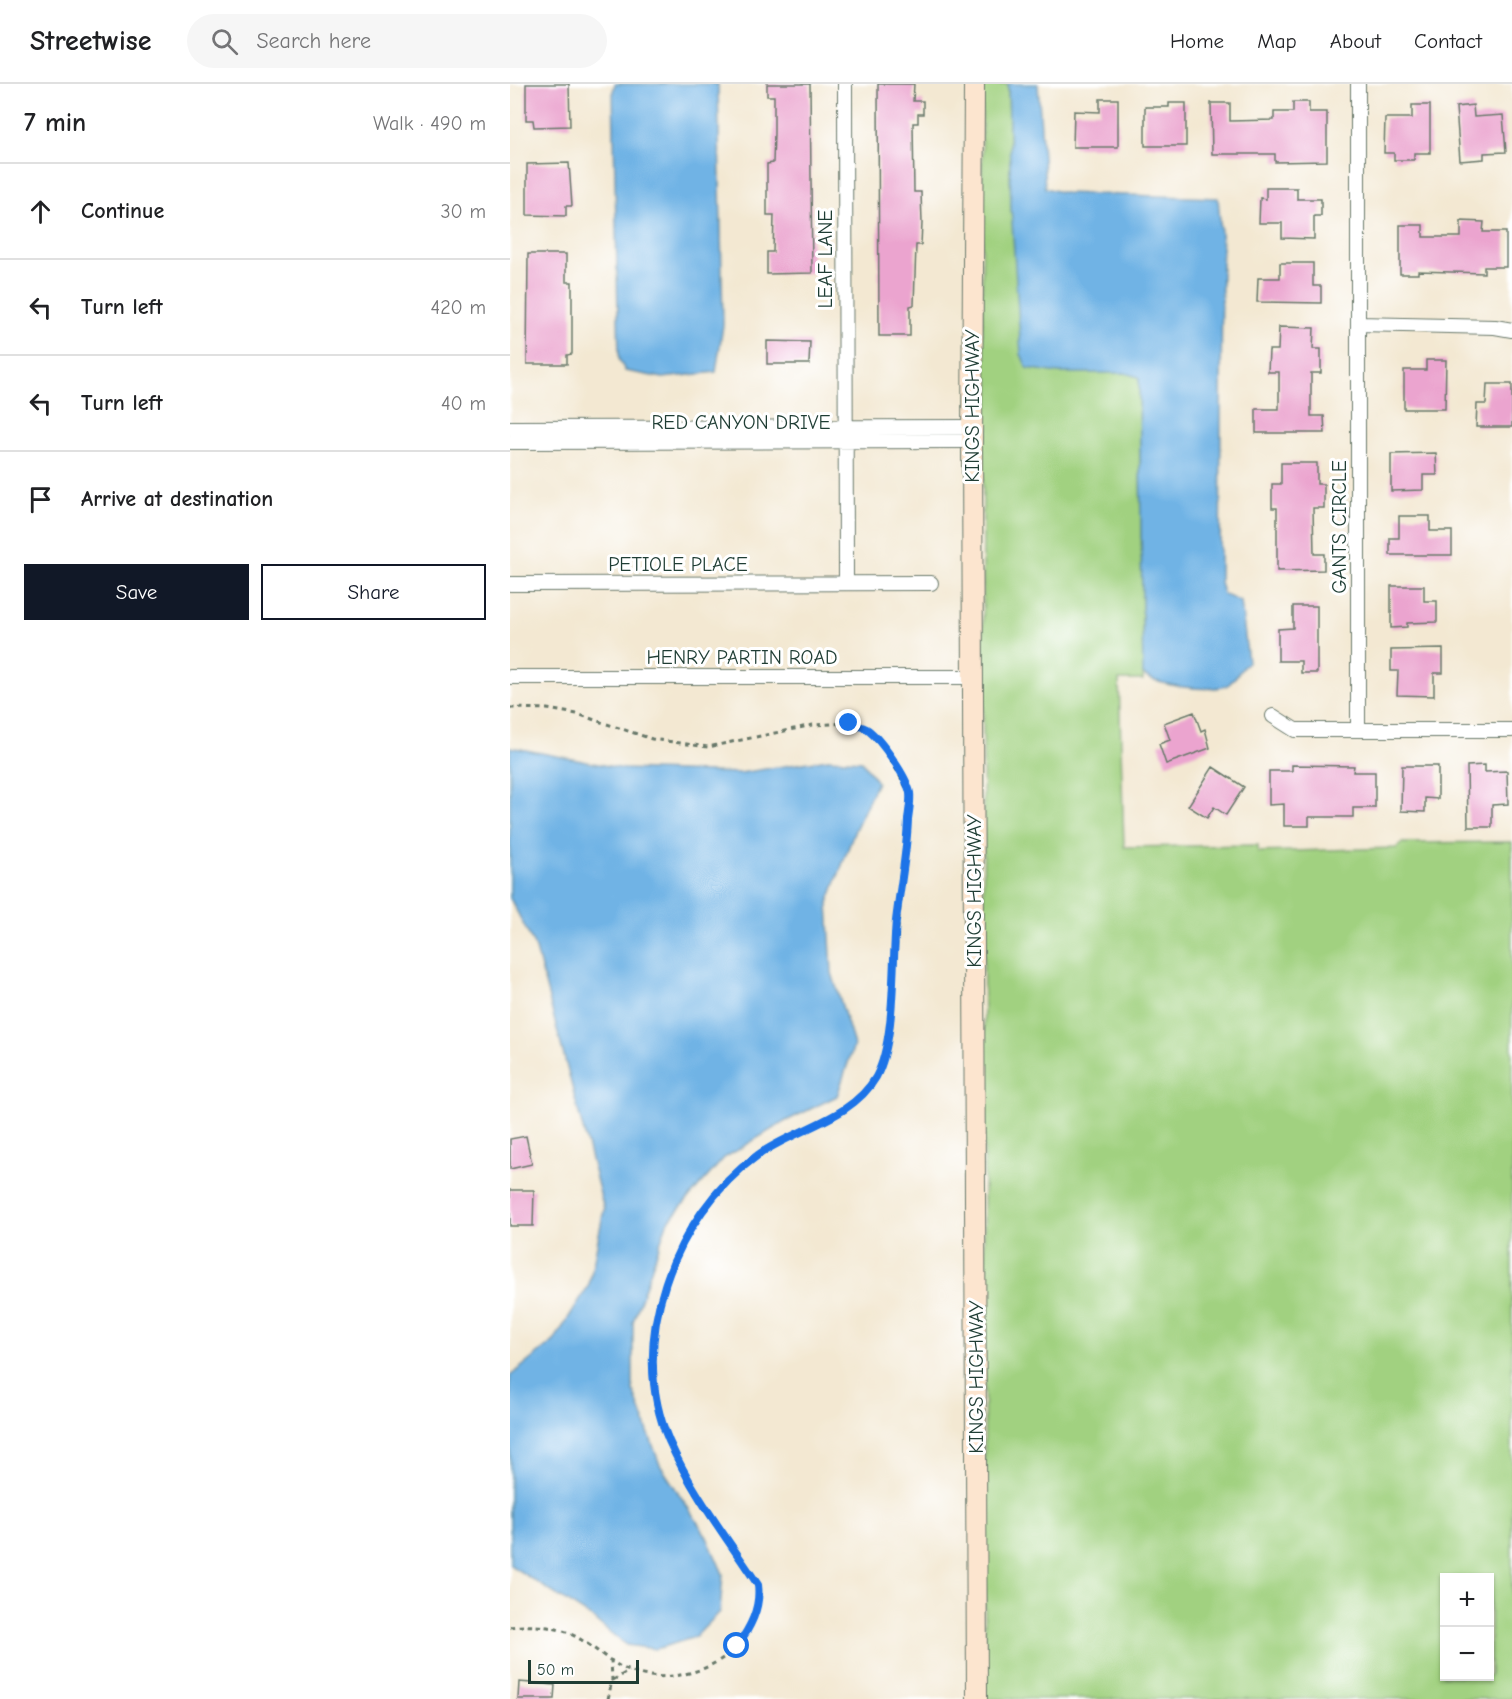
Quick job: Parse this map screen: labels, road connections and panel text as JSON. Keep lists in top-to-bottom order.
{
  "streets": {
    "street": [
      "LEAF LANE",
      "KINGS HIGHWAY",
      "RED CANYON DRIVE",
      "GANTS CIRCLE",
      "PETIOLE PLACE",
      "HENRY PARTIN ROAD"
    ]
  },
  "crossings": [
    ["LEAF LANE", "RED CANYON DRIVE"],
    ["KINGS HIGHWAY", "RED CANYON DRIVE"],
    ["KINGS HIGHWAY", "HENRY PARTIN ROAD"]
  ],
  "scale_bar": "50 m",
  "page": {
    "header": "Streetwise",
    "search": "Search here",
    "nav": [
      "Home",
      "Map",
      "About",
      "Contact"
    ],
    "heading": ["7 min", "Walk · 490 m"],
    "list": [
      ["Continue", "30 m"],
      ["Turn left", "420 m"],
      ["Turn left", "40 m"],
      "Arrive at destination"
    ],
    "buttons": ["Save", "Share"],
    "map_buttons": ["+", "−"],
    "scale": "50 m"
  }
}
